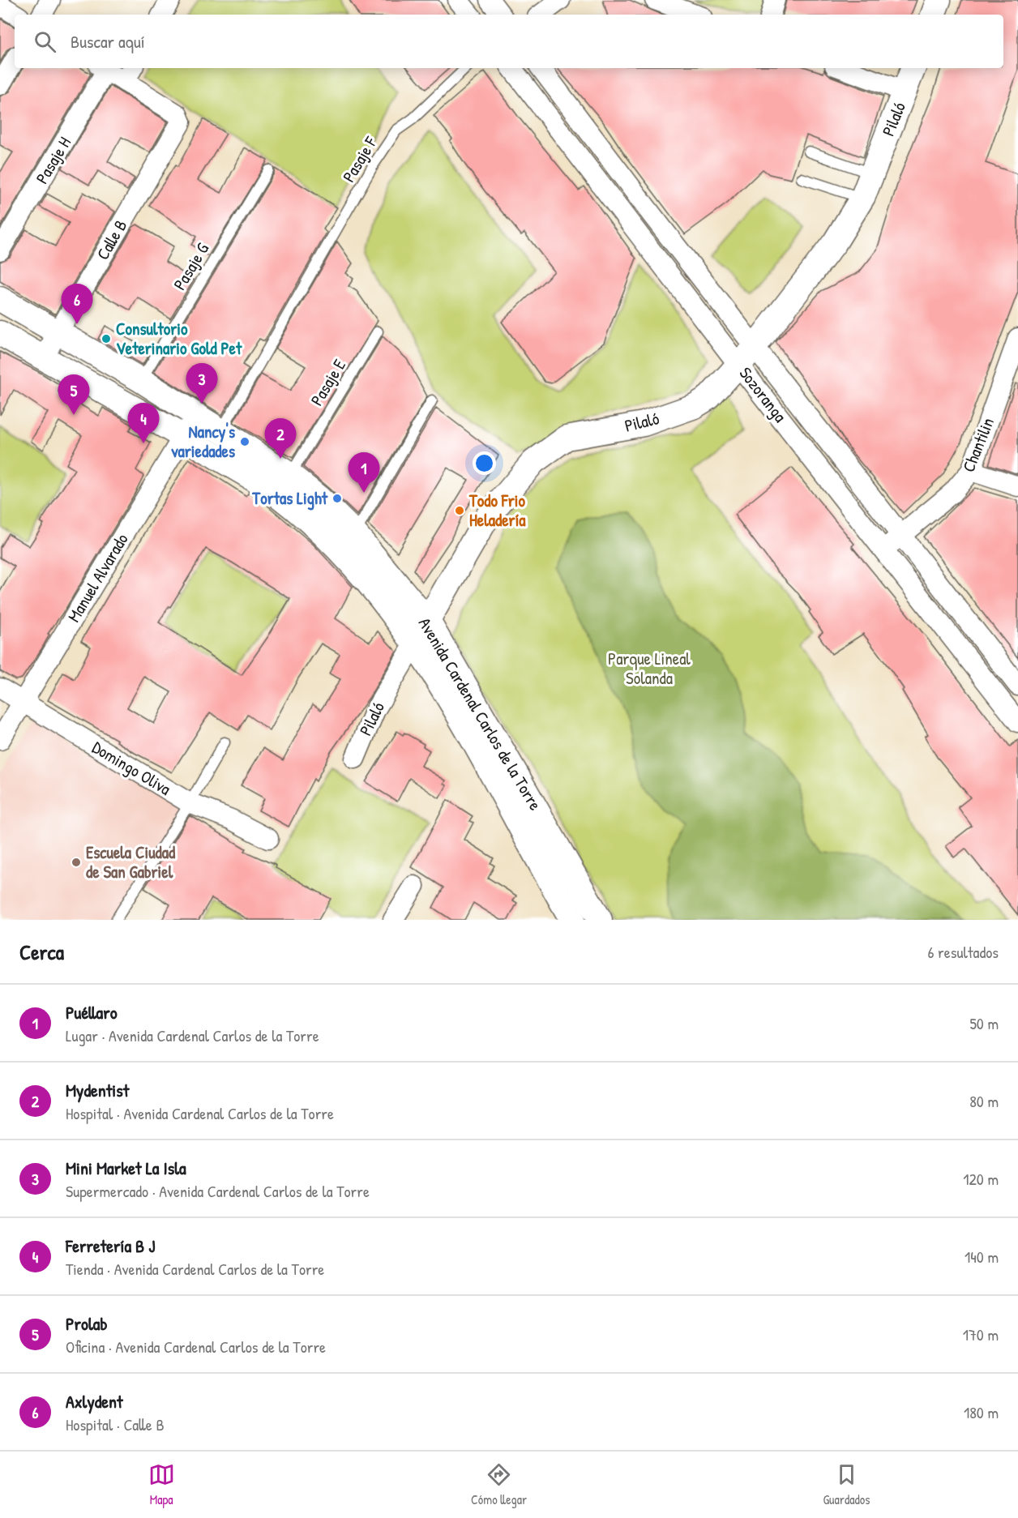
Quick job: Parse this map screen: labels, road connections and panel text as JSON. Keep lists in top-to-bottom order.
{
  "streets": {
    "street": [
      "Pilaló",
      "Pasaje H",
      "Calle B",
      "Sozoranga",
      "Chantilin",
      "Manuel Alvarado",
      "Avenida Cardenal Carlos de la Torre",
      "Domingo Oliva"
    ],
    "lane": ["Pasaje F", "Pasaje G", "Pasaje E"]
  },
  "crossings": [
    ["Pilaló", "Sozoranga"],
    ["Pilaló", "Avenida Cardenal Carlos de la Torre"],
    ["Pasaje F", "Avenida Cardenal Carlos de la Torre"],
    ["Calle B", "Avenida Cardenal Carlos de la Torre"],
    ["Pasaje G", "Avenida Cardenal Carlos de la Torre"],
    ["Pasaje E", "Avenida Cardenal Carlos de la Torre"],
    ["Sozoranga", "Chantilin"],
    ["Manuel Alvarado", "Avenida Cardenal Carlos de la Torre"],
    ["Manuel Alvarado", "Domingo Oliva"]
  ],
  "parks": ["Parque Lineal Solanda"],
  "places": [
    "Consultorio Veterinario Gold Pet",
    "Nancy's variedades",
    "Tortas Light",
    "Todo Frio Heladería",
    "Escuela Ciudad de San Gabriel"
  ],
  "page": {
    "search": "Buscar aquí",
    "pins": [
      "6",
      "3",
      "5",
      "4",
      "2",
      "1"
    ],
    "heading": ["Cerca", "6 resultados"],
    "list": [
      {
        "mark": "1",
        "name": "Puéllaro",
        "note": "Lugar · Avenida Cardenal Carlos de la Torre",
        "value": "50 m"
      },
      {
        "mark": "2",
        "name": "Mydentist",
        "note": "Hospital · Avenida Cardenal Carlos de la Torre",
        "value": "80 m"
      },
      {
        "mark": "3",
        "name": "Mini Market La Isla",
        "note": "Supermercado · Avenida Cardenal Carlos de la Torre",
        "value": "120 m"
      },
      {
        "mark": "4",
        "name": "Ferretería B J",
        "note": "Tienda · Avenida Cardenal Carlos de la Torre",
        "value": "140 m"
      },
      {
        "mark": "5",
        "name": "Prolab",
        "note": "Oficina · Avenida Cardenal Carlos de la Torre",
        "value": "170 m"
      },
      {
        "mark": "6",
        "name": "Axlydent",
        "note": "Hospital · Calle B",
        "value": "180 m"
      }
    ],
    "nav": ["Mapa", "Cómo llegar", "Guardados"]
  }
}
